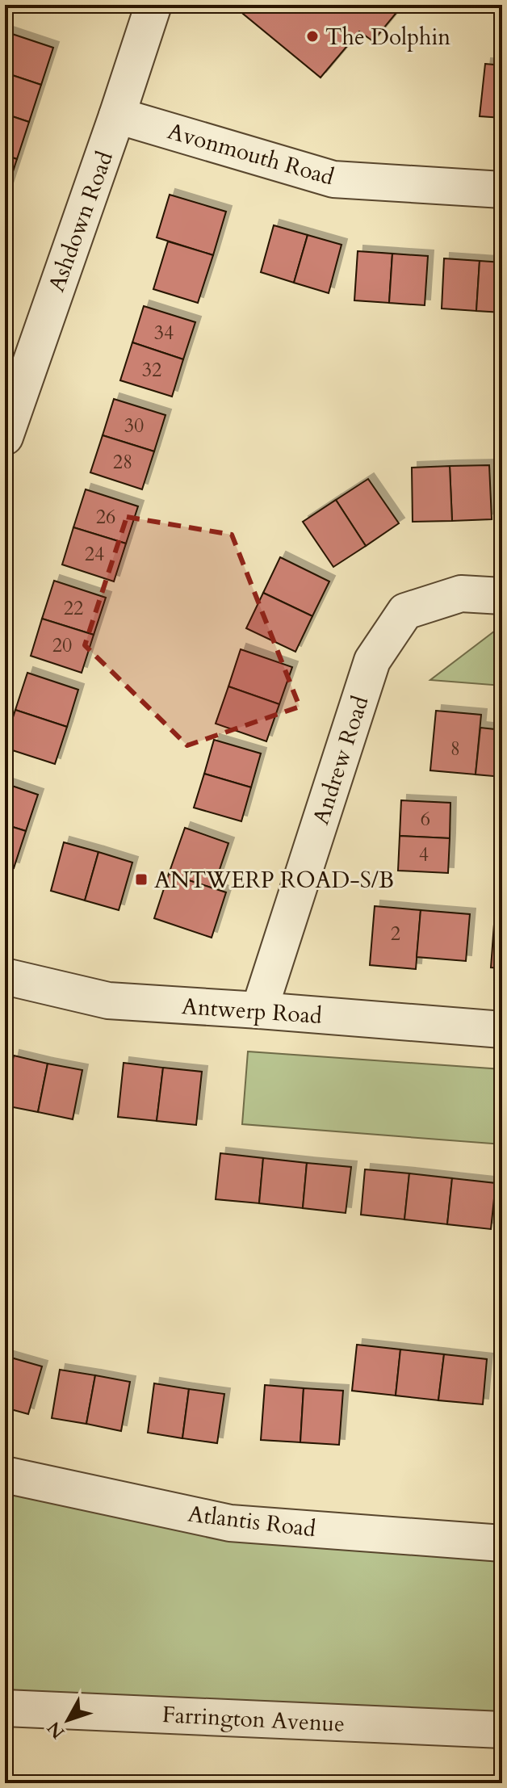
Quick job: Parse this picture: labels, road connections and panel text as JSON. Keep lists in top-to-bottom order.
{
  "streets": {
    "street": [
      "Avonmouth Road",
      "Ashdown Road",
      "Andrew Road",
      "Antwerp Road",
      "Atlantis Road",
      "Farrington Avenue"
    ]
  },
  "crossings": [
    ["Avonmouth Road", "Ashdown Road"],
    ["Andrew Road", "Antwerp Road"]
  ],
  "places": {
    "other": ["The Dolphin"],
    "transit": ["ANTWERP ROAD-S/B"]
  },
  "house_numbers": [
    "34",
    "32",
    "30",
    "28",
    "26",
    "24",
    "22",
    "20",
    "8",
    "6",
    "4",
    "2"
  ],
  "north": "bottom left"
}
